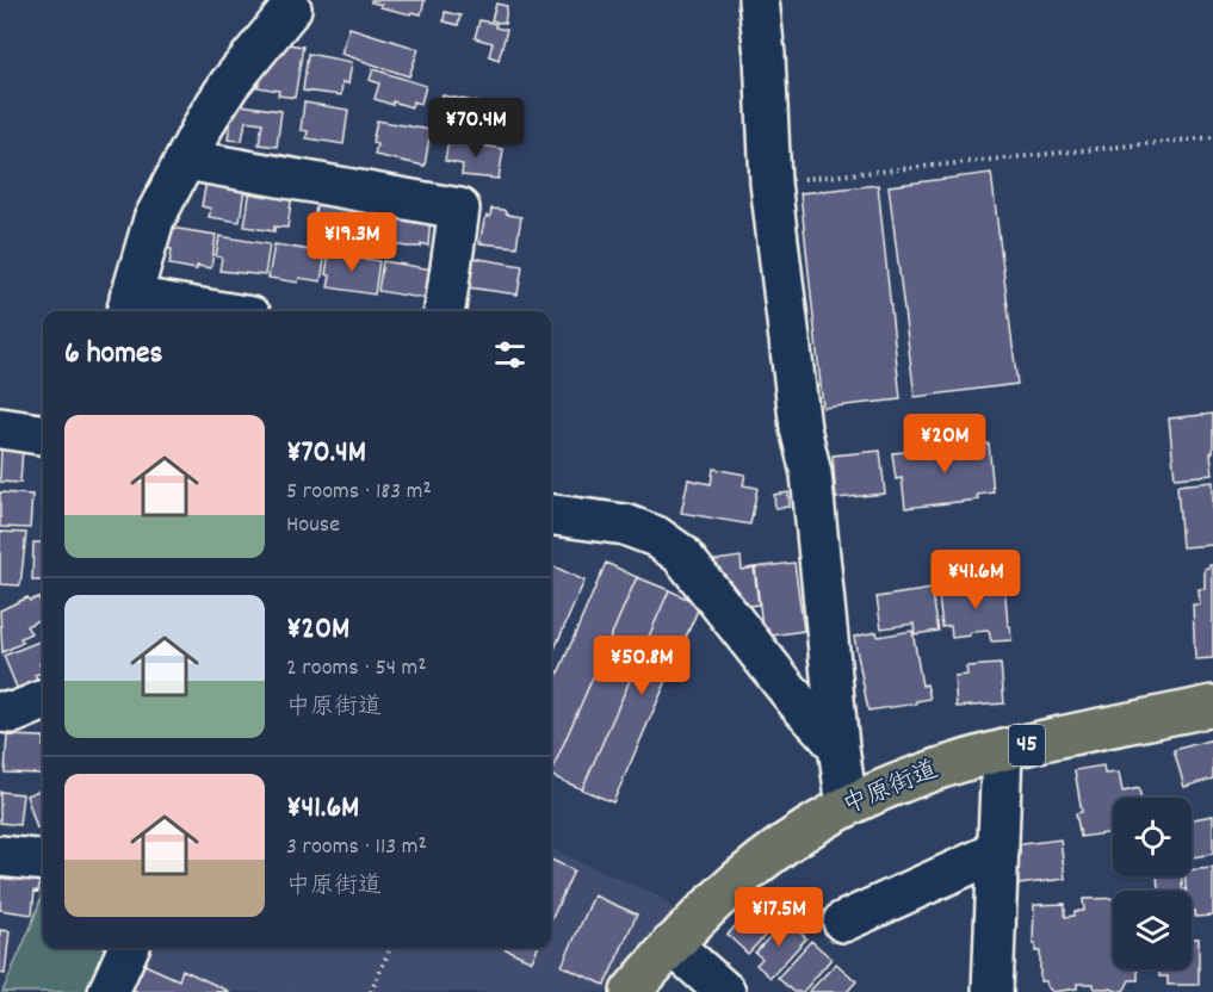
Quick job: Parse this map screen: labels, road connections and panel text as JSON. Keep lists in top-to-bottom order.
{
  "streets": {
    "main road": ["45", "中原街道"]
  },
  "page": {
    "price": [
      "¥70.4M",
      "¥19.3M",
      "¥20M",
      "¥41.6M",
      "¥50.8M",
      "¥17.5M"
    ],
    "heading": "6 homes",
    "list": [
      {
        "name": "¥70.4M",
        "note": "5 rooms · 183 m² · House"
      },
      {
        "name": "¥20M",
        "note": "2 rooms · 54 m² · 中原街道"
      },
      {
        "name": "¥41.6M",
        "note": "3 rooms · 113 m² · 中原街道"
      }
    ]
  }
}
